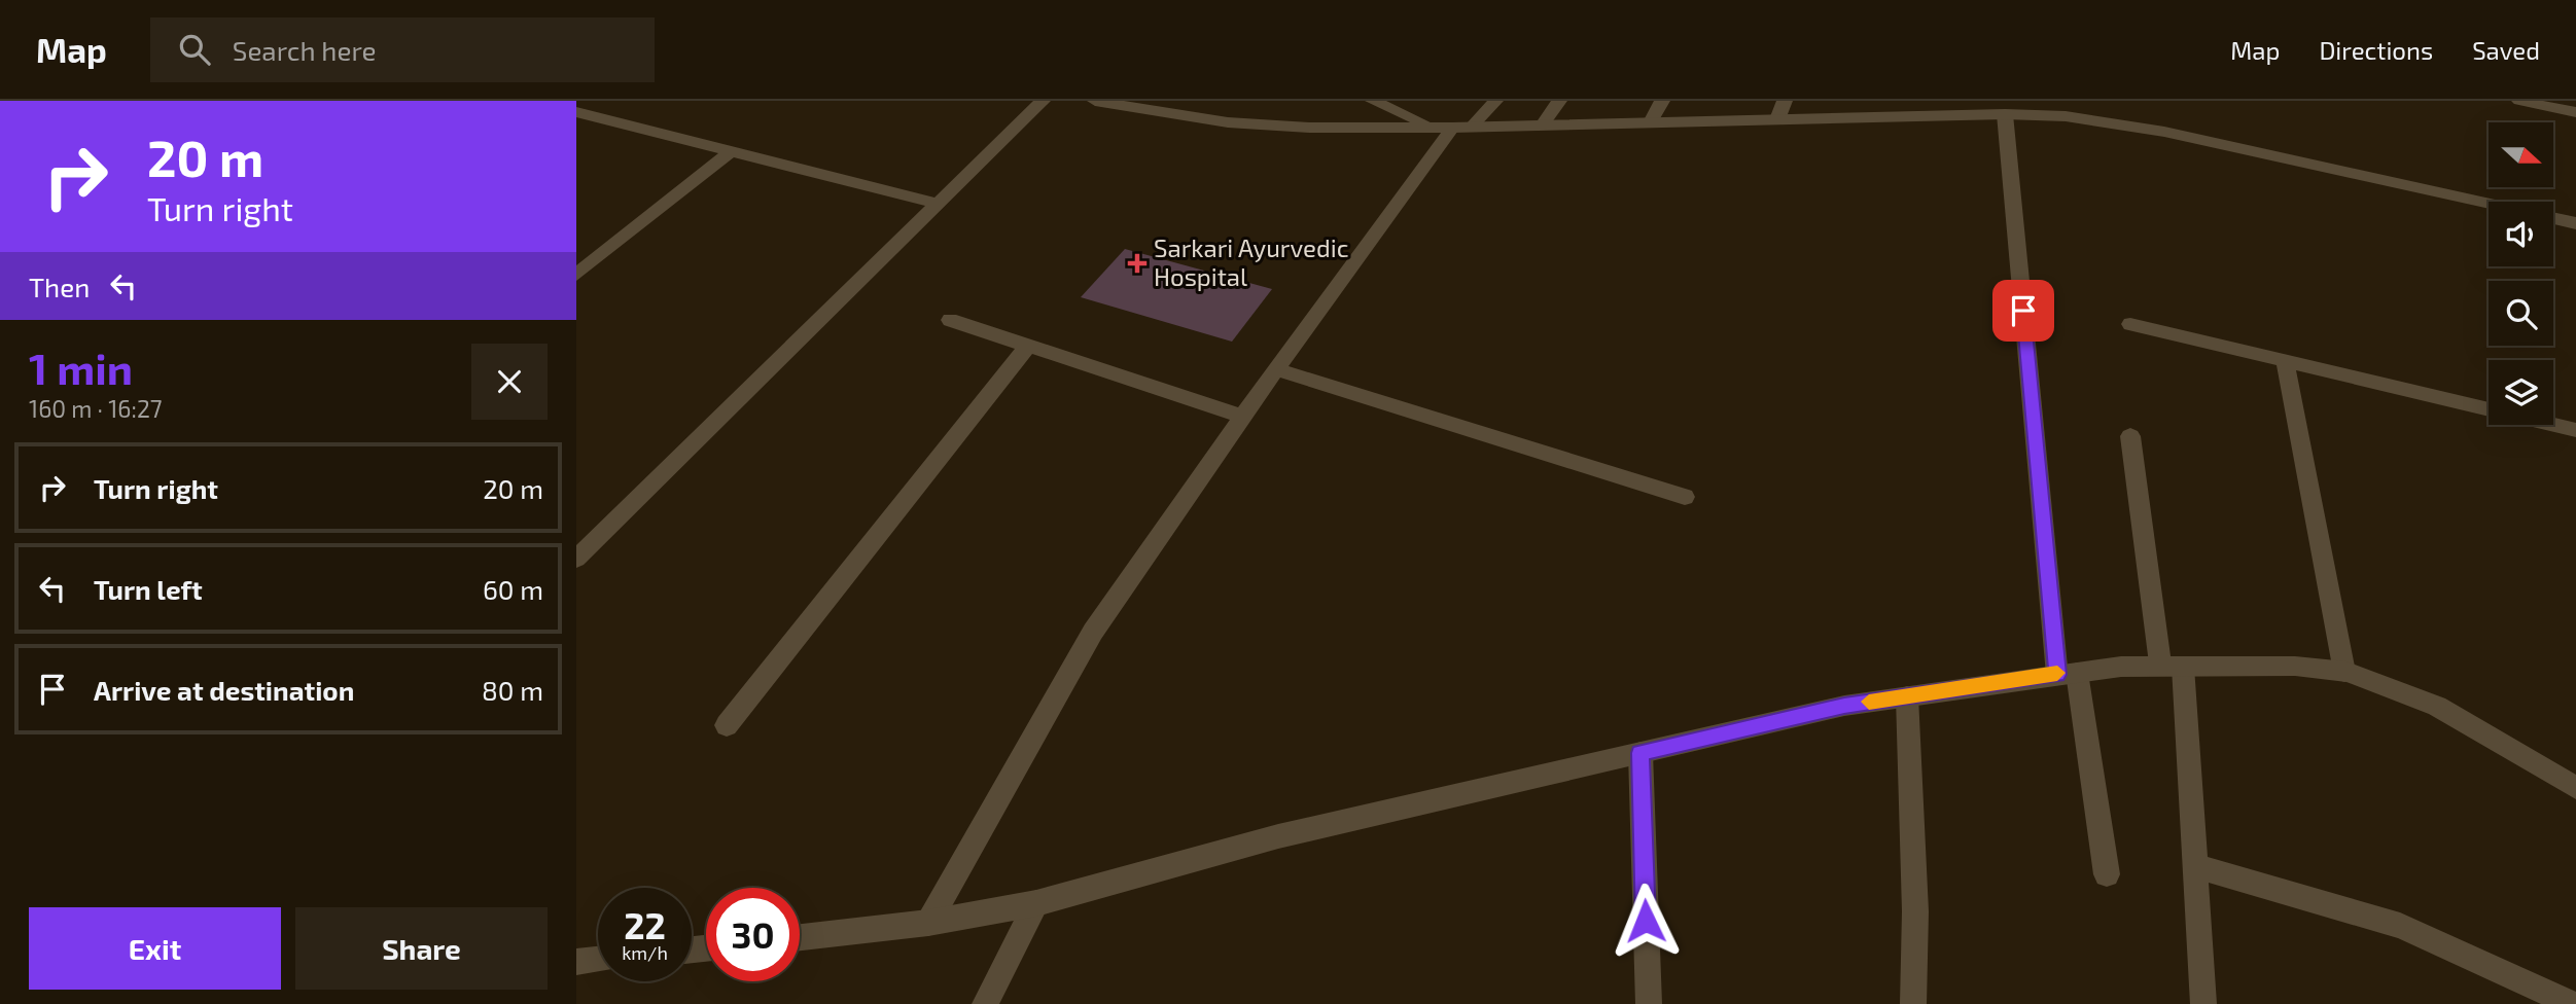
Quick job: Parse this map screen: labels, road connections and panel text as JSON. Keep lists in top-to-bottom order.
{
  "places": {
    "health": ["Sarkari Ayurvedic Hospital"]
  },
  "north": "right",
  "page": {
    "header": "Map",
    "search": "Search here",
    "nav": ["Map", "Directions", "Saved"],
    "turn": ["20 m", "Turn right"],
    "then": "Then",
    "heading": ["1 min", "160 m · 16:27"],
    "list": [
      {
        "name": "Turn right",
        "value": "20 m"
      },
      {
        "name": "Turn left",
        "value": "60 m"
      },
      {
        "name": "Arrive at destination",
        "value": "80 m"
      }
    ],
    "speed": "22 km/h",
    "limit": "30",
    "buttons": ["Exit", "Share"]
  }
}
